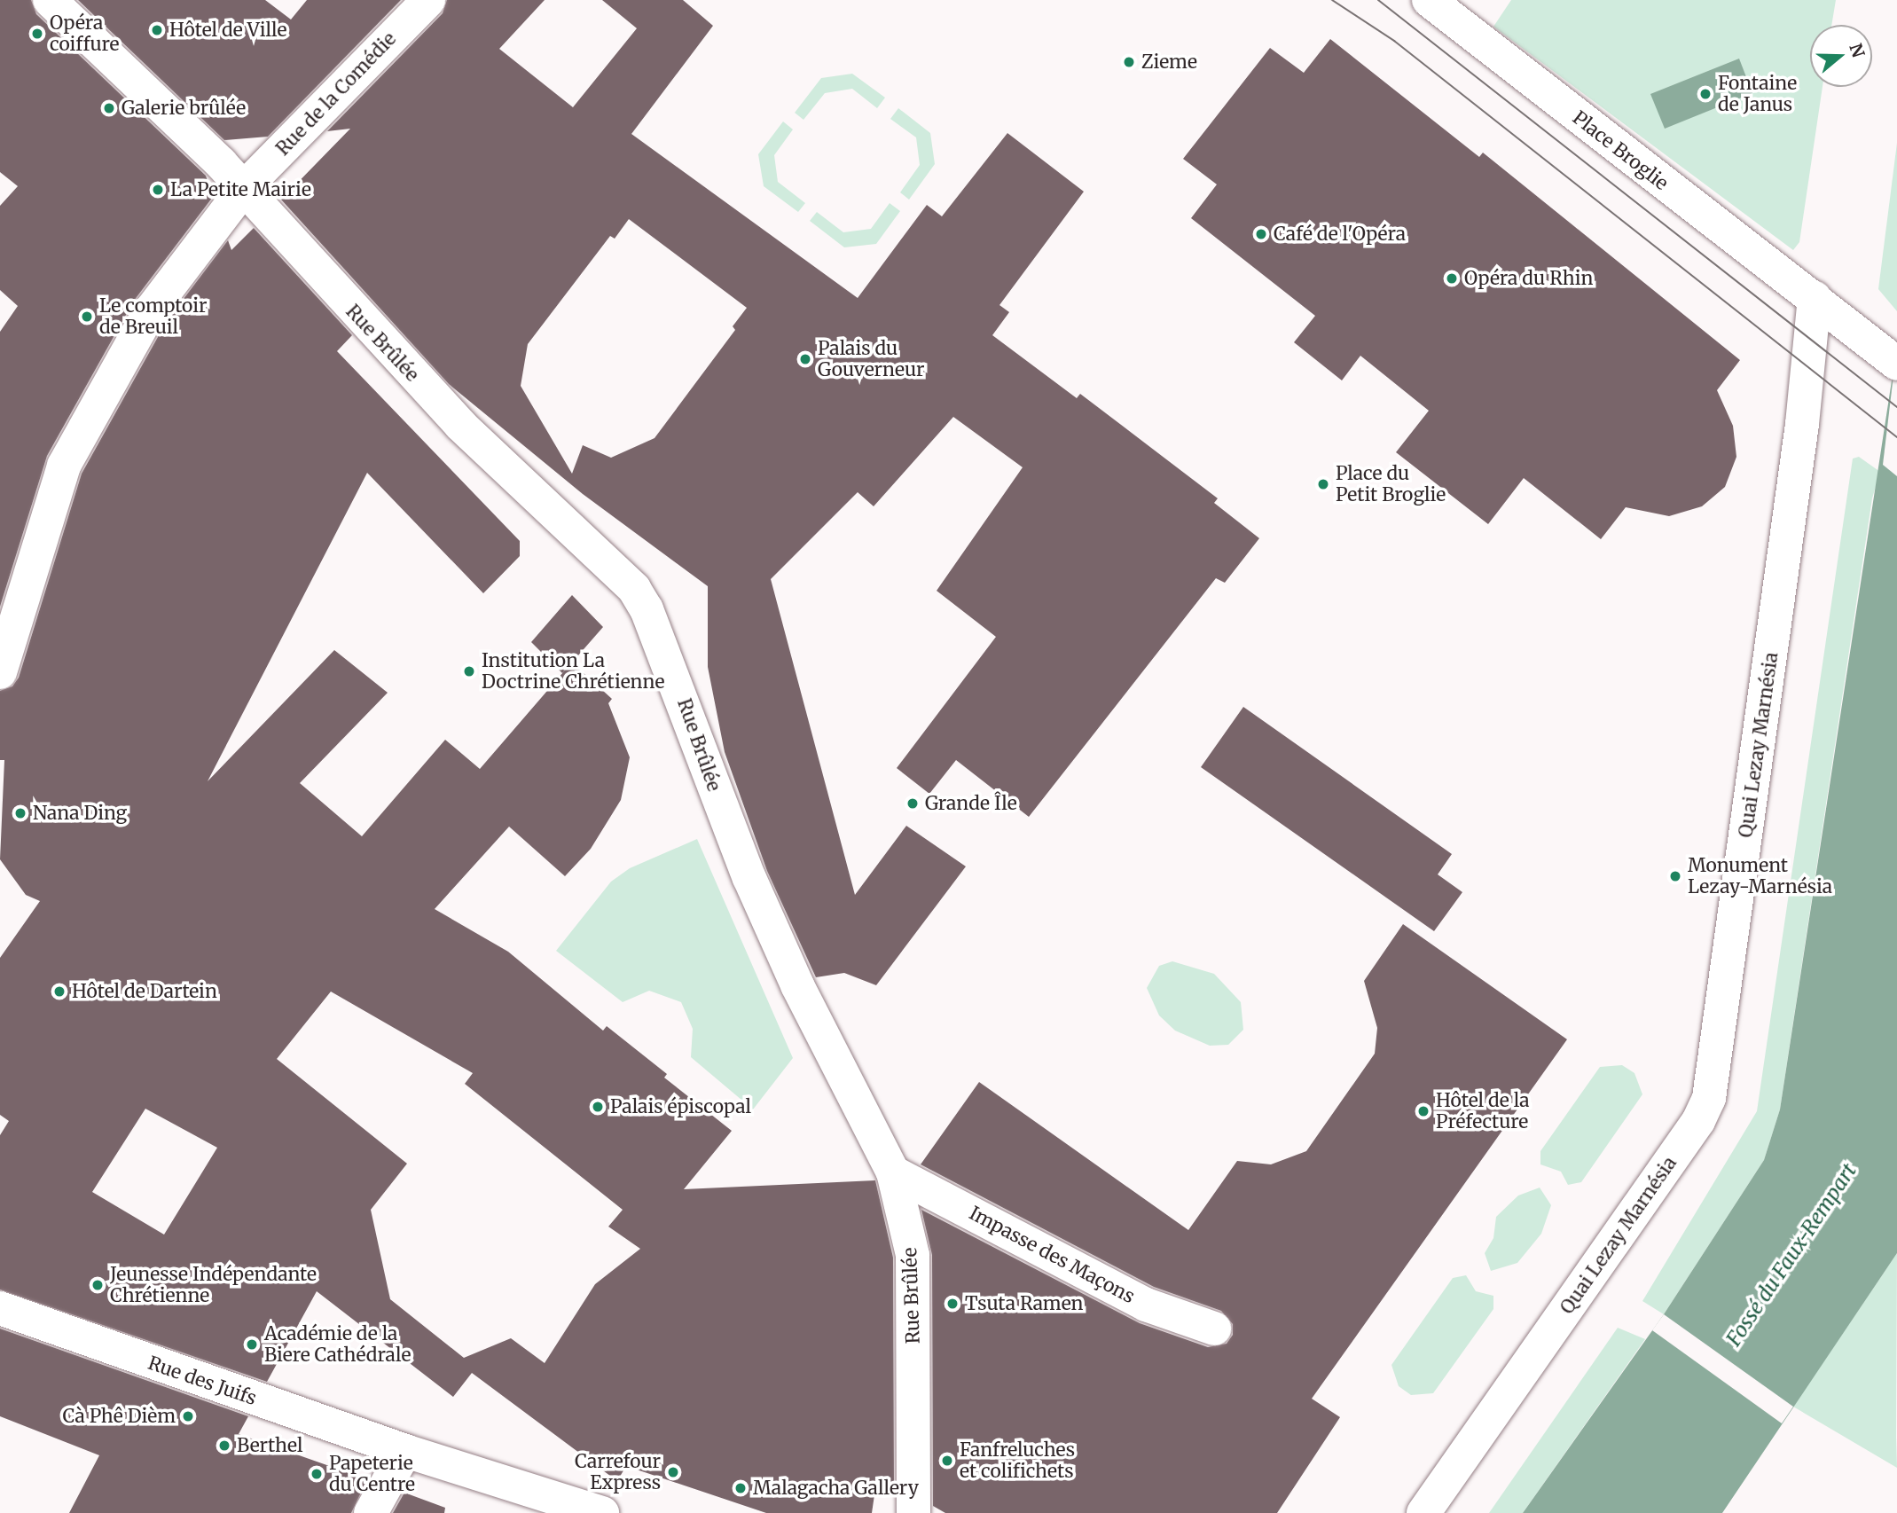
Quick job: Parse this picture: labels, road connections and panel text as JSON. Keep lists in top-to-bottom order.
{
  "streets": {
    "street": [
      "Rue de la Comédie",
      "Place Broglie",
      "Rue Brûlée",
      "Quai Lezay Marnésia",
      "Impasse des Maçons",
      "Rue des Juifs"
    ]
  },
  "crossings": [
    ["Rue de la Comédie", "Rue Brûlée"],
    ["Place Broglie", "Quai Lezay Marnésia"],
    ["Rue Brûlée", "Impasse des Maçons"]
  ],
  "water": ["Fossé du Faux-Rempart"],
  "places": [
    "Hôtel de Ville",
    "Opéra coiffure",
    "Zieme",
    "Fontaine de Janus",
    "Galerie brûlée",
    "La Petite Mairie",
    "Café de l'Opéra",
    "Opéra du Rhin",
    "Le comptoir de Breuil",
    "Palais du Gouverneur",
    "Place du Petit Broglie",
    "Institution La Doctrine Chrétienne",
    "Grande Île",
    "Nana Ding",
    "Monument Lezay-Marnésia",
    "Hôtel de Dartein",
    "Palais épiscopal",
    "Hôtel de la Préfecture",
    "Jeunesse Indépendante Chrétienne",
    "Tsuta Ramen",
    "Académie de la Biere Cathédrale",
    "Cà Phê Dièm",
    "Berthel",
    "Fanfreluches et colifichets",
    "Carrefour Express",
    "Papeterie du Centre",
    "Malagacha Gallery"
  ],
  "north": "right"
}
